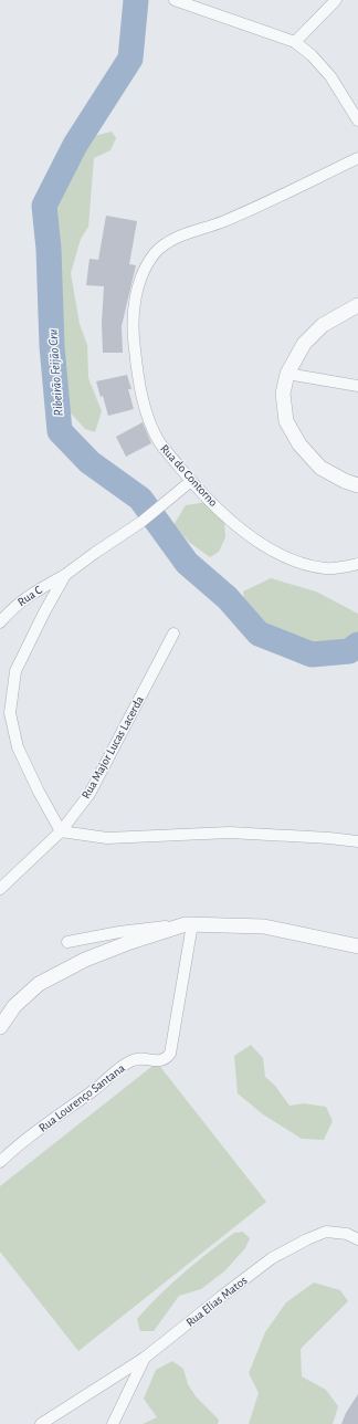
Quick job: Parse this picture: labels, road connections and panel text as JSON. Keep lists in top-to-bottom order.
{
  "streets": {
    "street": [
      "Rua do Contorno",
      "Rua C",
      "Rua Major Lucas Lacerda",
      "Rua Lourenço Santana",
      "Rua Elias Matos"
    ]
  },
  "crossings": [
    ["Rua do Contorno", "Rua C"]
  ],
  "water": ["Ribeirão Feijão Cru"]
}
